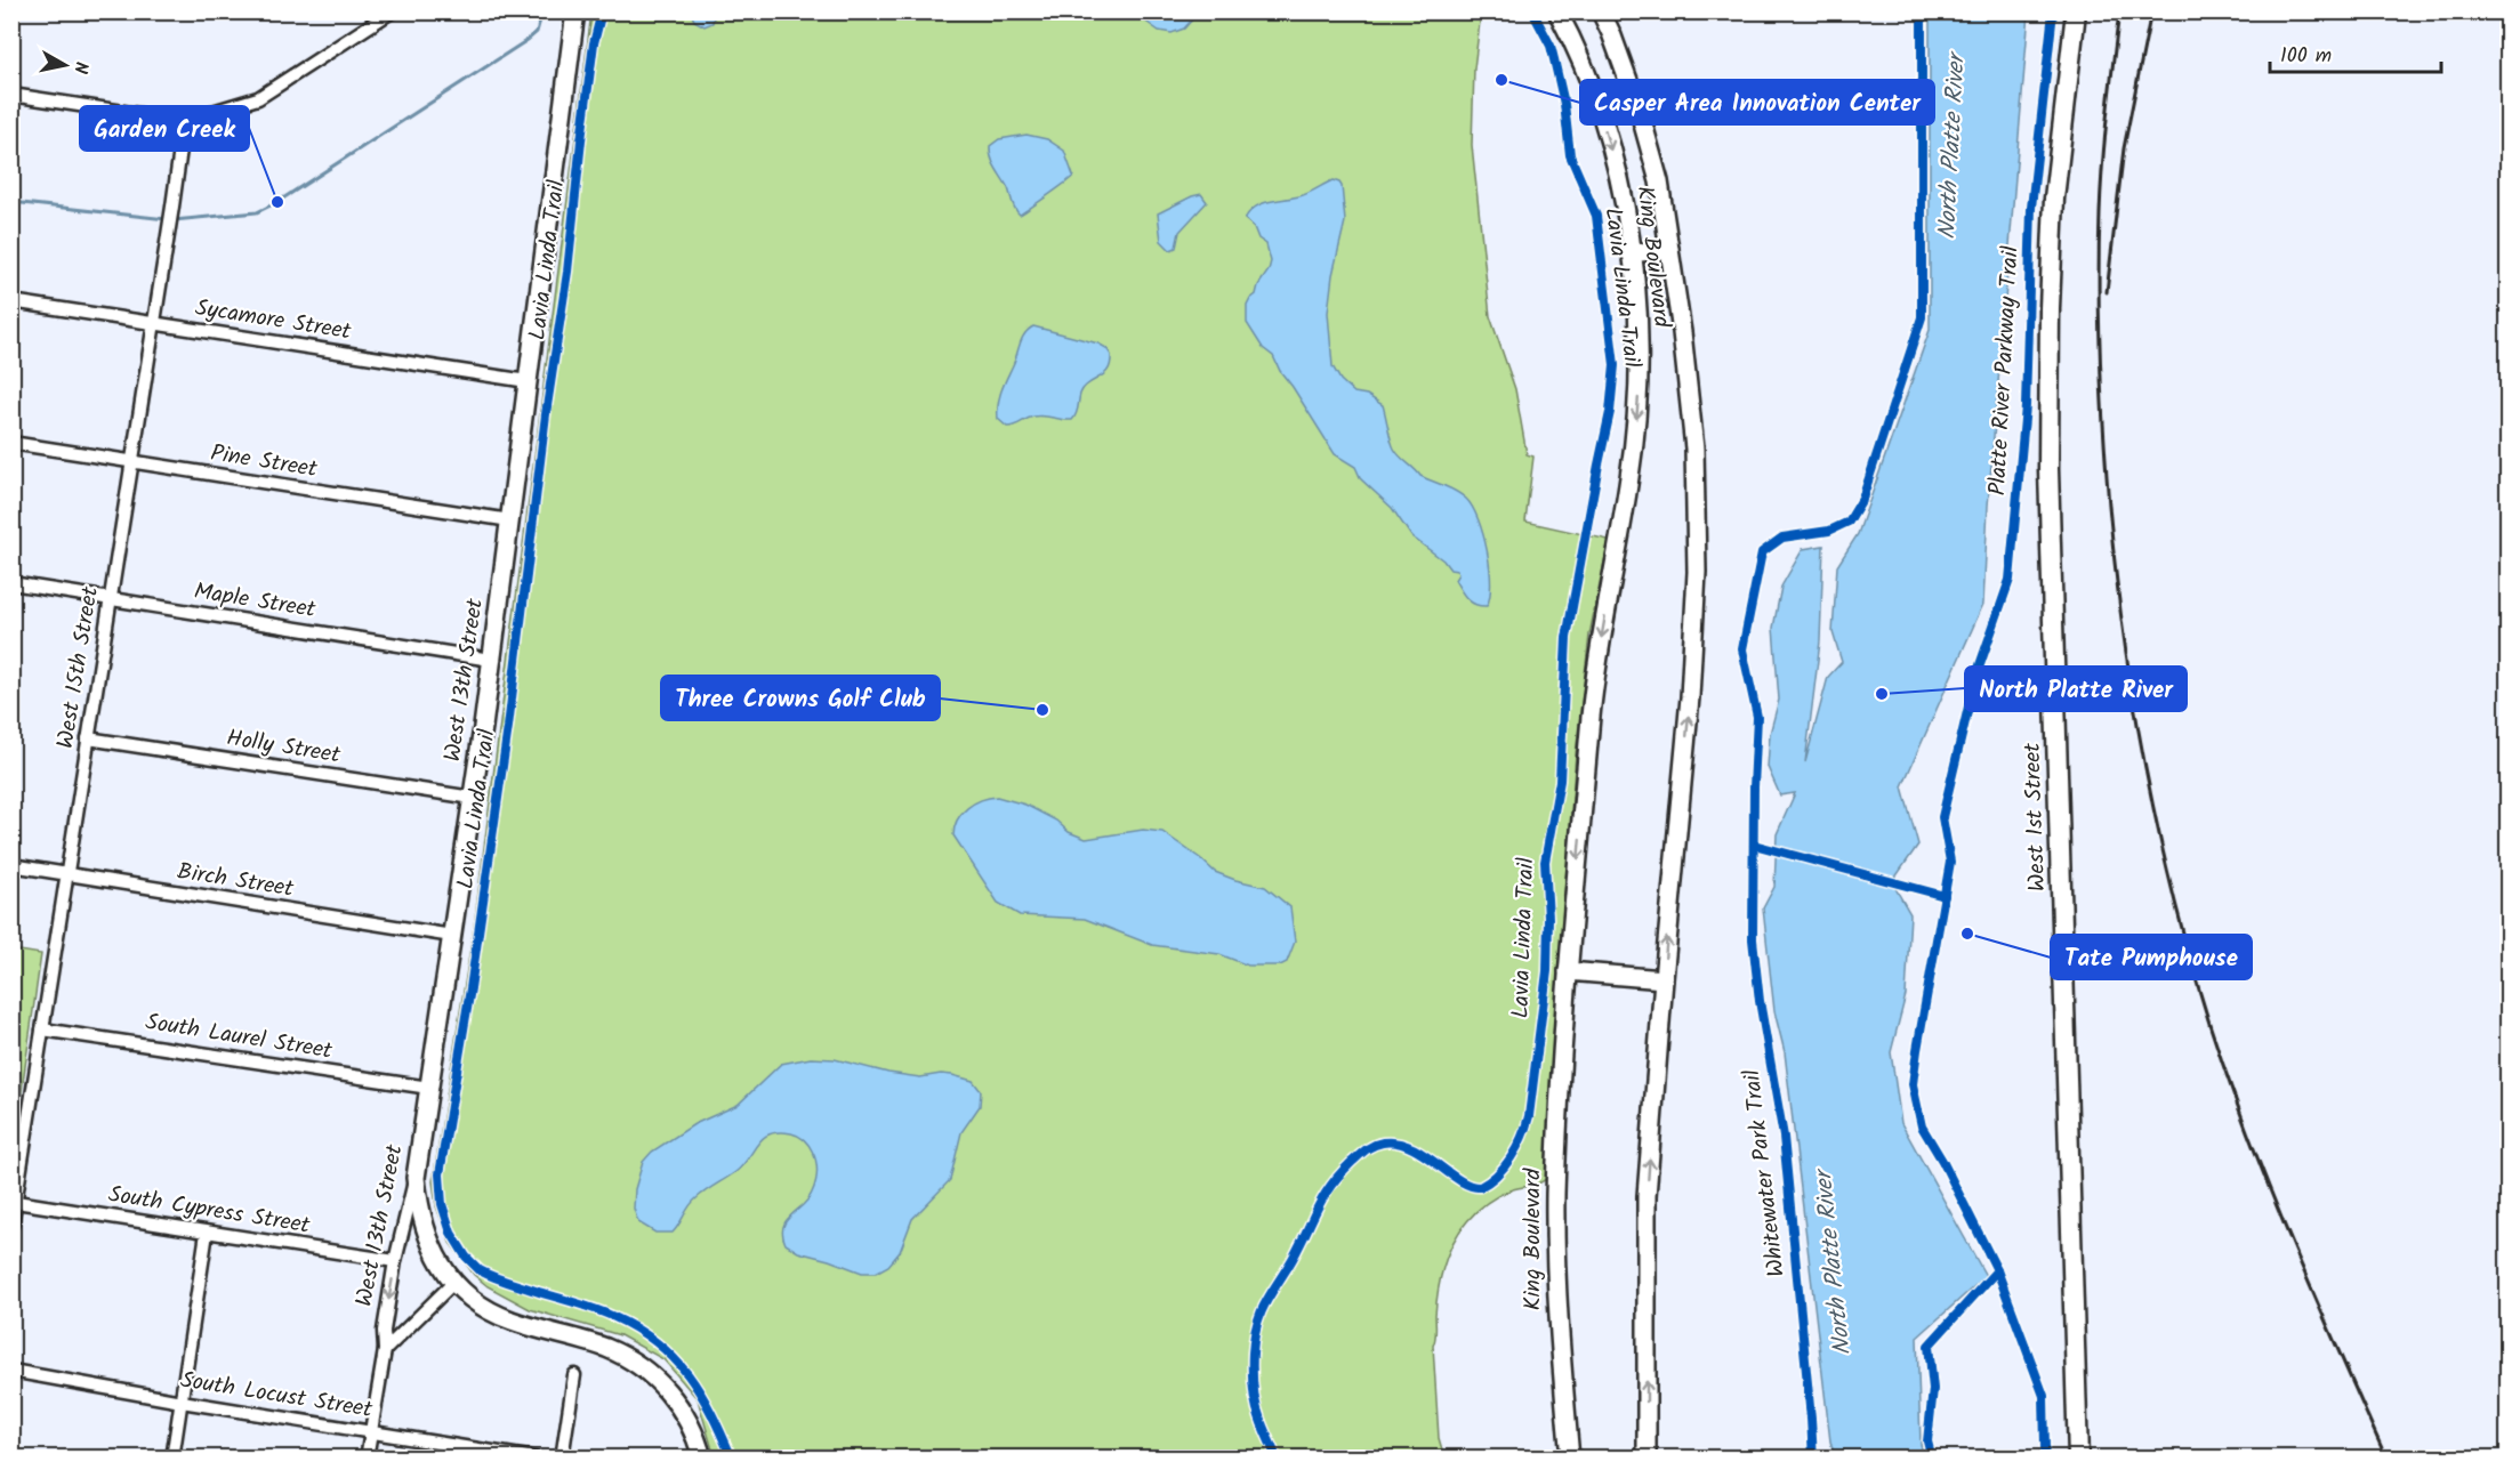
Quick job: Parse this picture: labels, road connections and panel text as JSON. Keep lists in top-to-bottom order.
{
  "streets": {
    "main road": ["West 1st Street"],
    "street": [
      "King Boulevard",
      "Sycamore Street",
      "Pine Street",
      "Maple Street",
      "West 15th Street",
      "West 13th Street",
      "Holly Street",
      "Birch Street",
      "South Laurel Street",
      "South Cypress Street",
      "South Locust Street"
    ],
    "cycle path": ["Lavia Linda Trail", "Platte River Parkway Trail", "Whitewater Park Trail"]
  },
  "crossings": [
    ["Sycamore Street", "West 15th Street"],
    ["Sycamore Street", "West 13th Street"],
    ["Pine Street", "West 15th Street"],
    ["Pine Street", "West 13th Street"],
    ["Maple Street", "West 15th Street"],
    ["Maple Street", "West 13th Street"],
    ["West 15th Street", "Holly Street"],
    ["West 15th Street", "Birch Street"],
    ["West 15th Street", "South Laurel Street"],
    ["West 15th Street", "South Cypress Street"],
    ["West 13th Street", "Holly Street"],
    ["West 13th Street", "Birch Street"],
    ["West 13th Street", "South Laurel Street"],
    ["West 13th Street", "South Cypress Street"],
    ["West 13th Street", "South Locust Street"]
  ],
  "water": ["North Platte River"],
  "places": [
    "Casper Area Innovation Center",
    "Garden Creek",
    "North Platte River",
    "Three Crowns Golf Club",
    "Tate Pumphouse"
  ],
  "scale_bar": "100 m",
  "north": "right"
}
